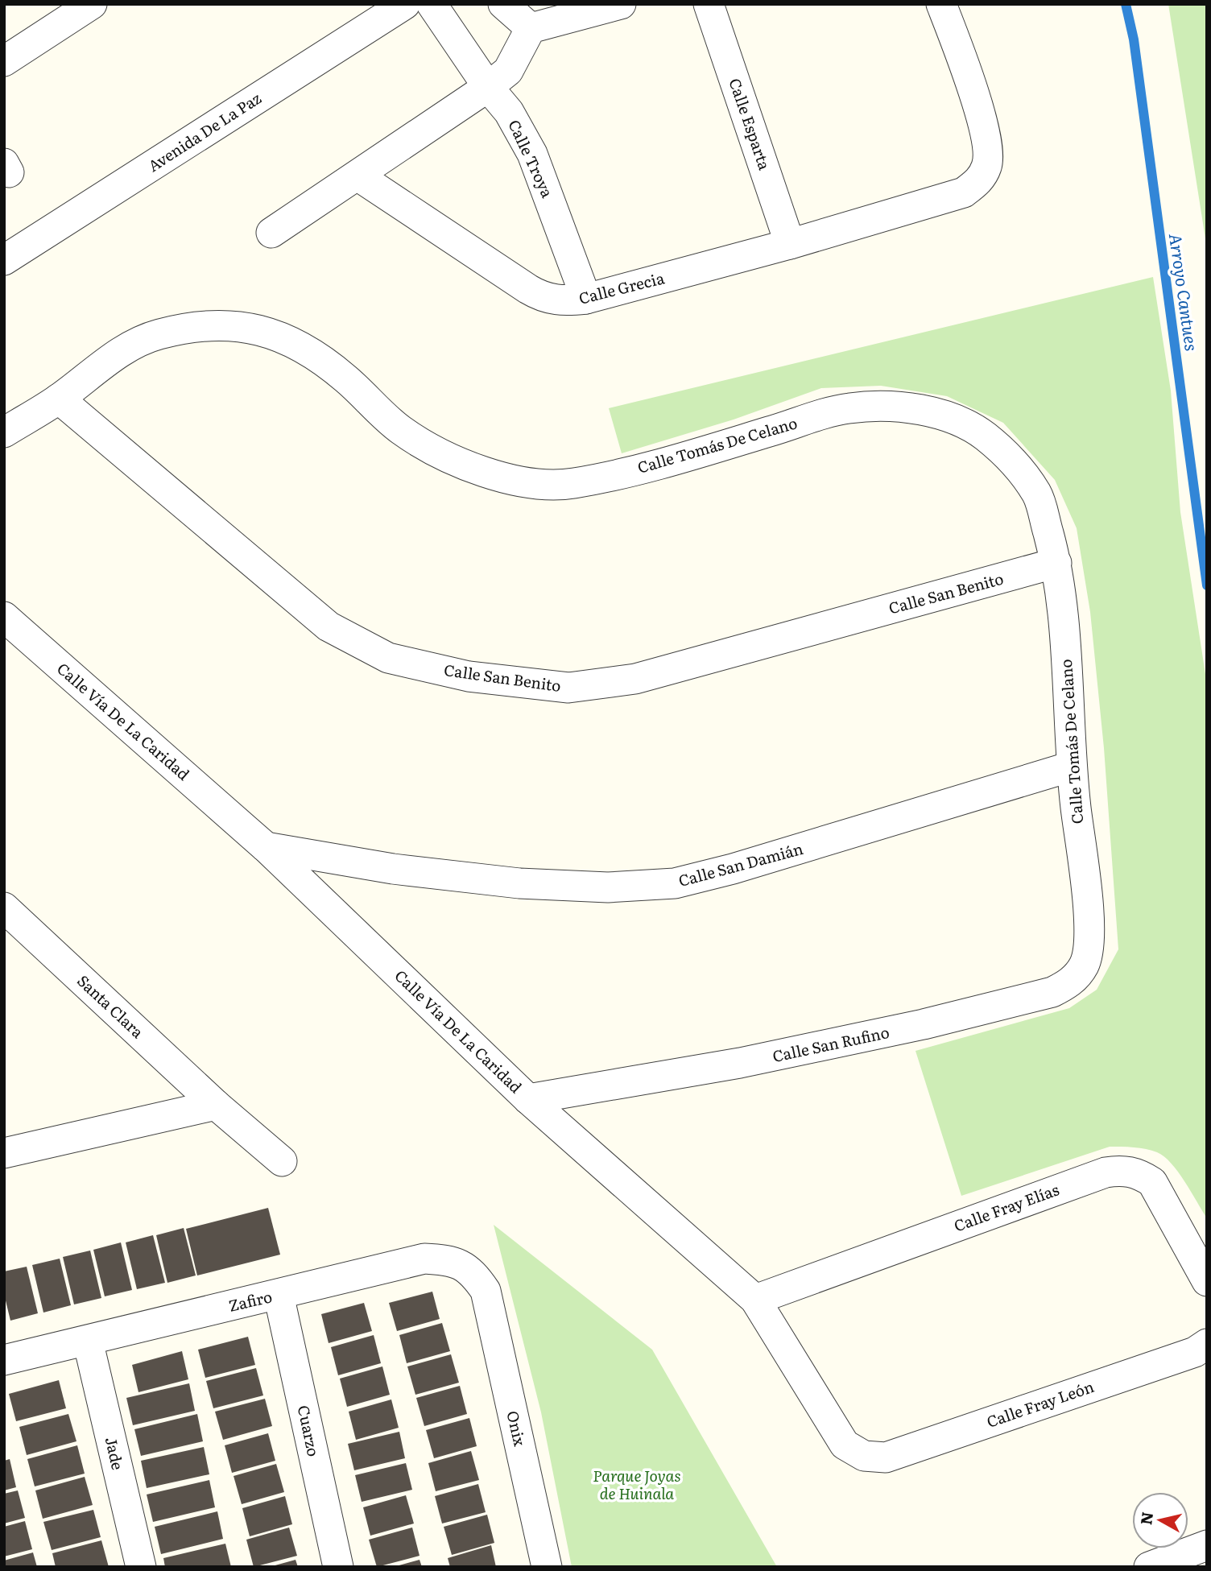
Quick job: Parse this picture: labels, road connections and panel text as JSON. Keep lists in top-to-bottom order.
{
  "streets": {
    "street": [
      "Calle Esparta",
      "Avenida De La Paz",
      "Calle Troya",
      "Calle Grecia",
      "Calle Tomás De Celano",
      "Calle San Benito",
      "Calle Vía De La Caridad",
      "Calle San Damián",
      "Santa Clara",
      "Calle San Rufino",
      "Calle Fray Elías",
      "Zafiro",
      "Calle Fray León",
      "Onix",
      "Cuarzo",
      "Jade"
    ]
  },
  "crossings": [
    ["Calle Esparta", "Calle Grecia"],
    ["Calle Troya", "Calle Grecia"],
    ["Calle Tomás De Celano", "Calle San Benito"],
    ["Calle Tomás De Celano", "Calle San Damián"],
    ["Calle Tomás De Celano", "Calle San Rufino"],
    ["Calle Vía De La Caridad", "Calle San Damián"],
    ["Calle Vía De La Caridad", "Calle San Rufino"],
    ["Calle Vía De La Caridad", "Calle Fray Elías"],
    ["Calle Vía De La Caridad", "Calle Fray León"],
    ["Zafiro", "Onix"],
    ["Zafiro", "Cuarzo"],
    ["Zafiro", "Jade"]
  ],
  "water": ["Arroyo Cantues"],
  "parks": ["Parque Joyas de Huinala"],
  "north": "left"
}
